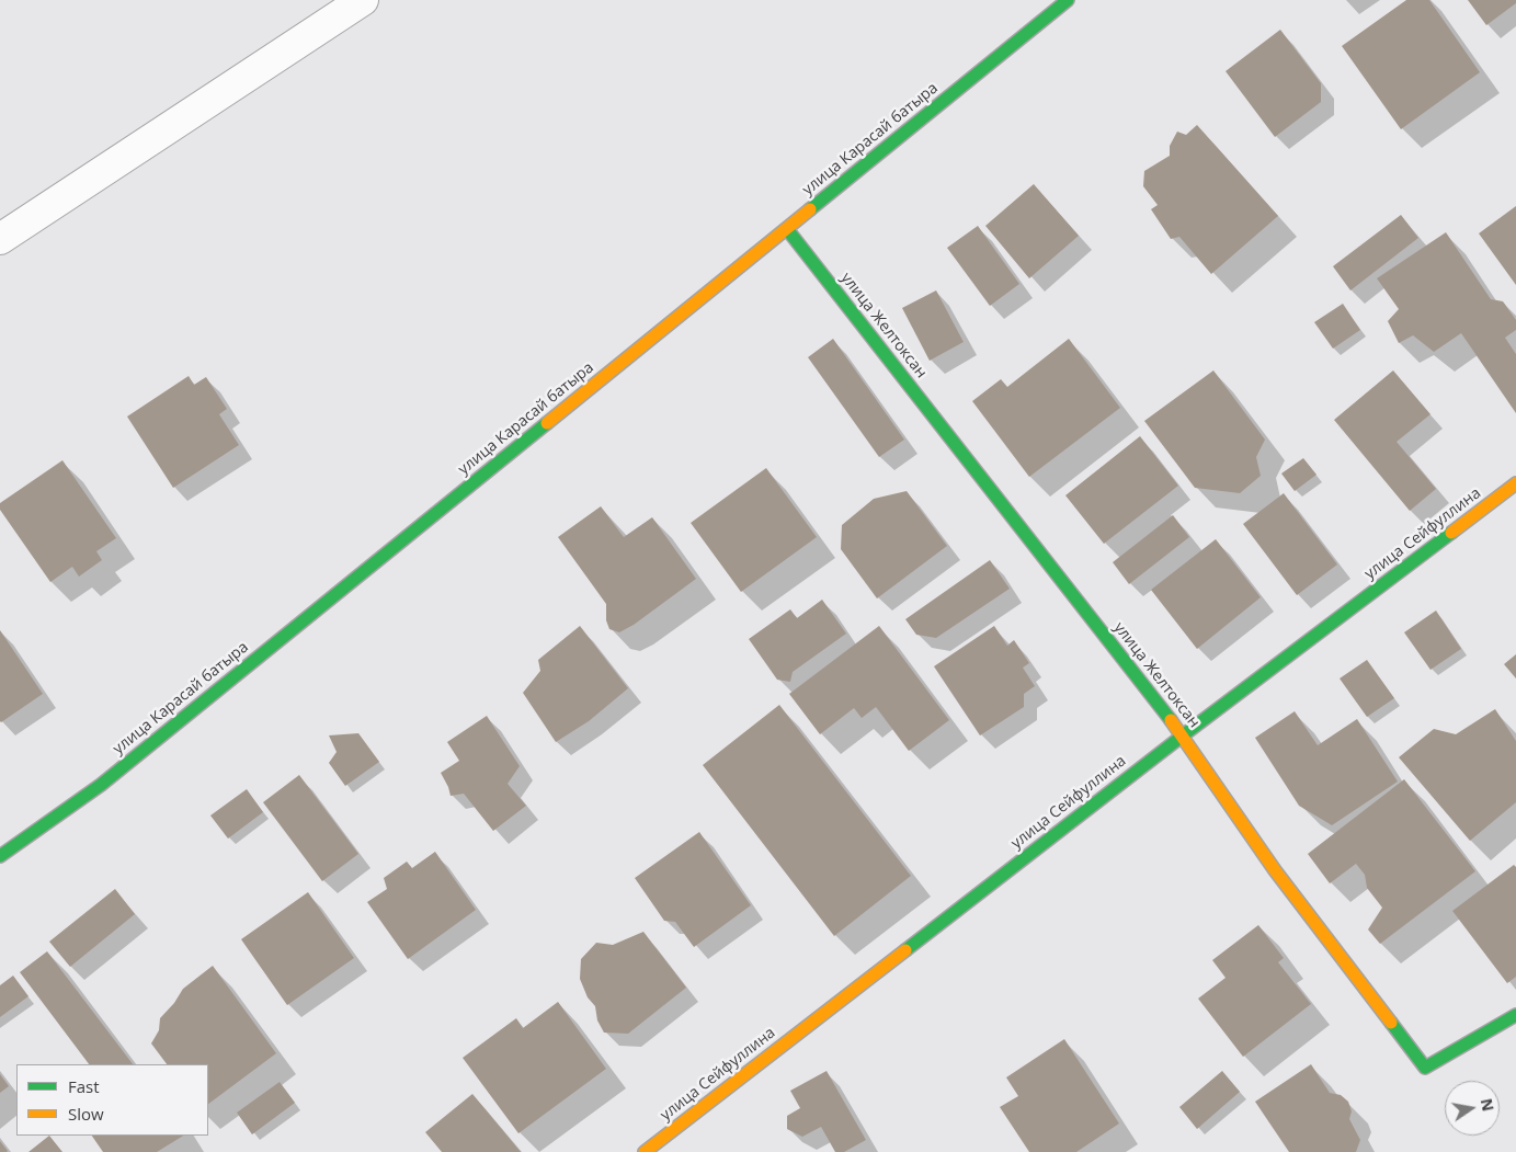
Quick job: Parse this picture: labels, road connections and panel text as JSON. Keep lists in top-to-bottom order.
{
  "streets": {
    "street": ["улица Карасай батыра", "улица Желтоксан", "улица Сейфуллина"]
  },
  "crossings": [
    ["улица Карасай батыра", "улица Желтоксан"],
    ["улица Желтоксан", "улица Сейфуллина"]
  ],
  "legend": ["Fast", "Slow"],
  "north": "right"
}
